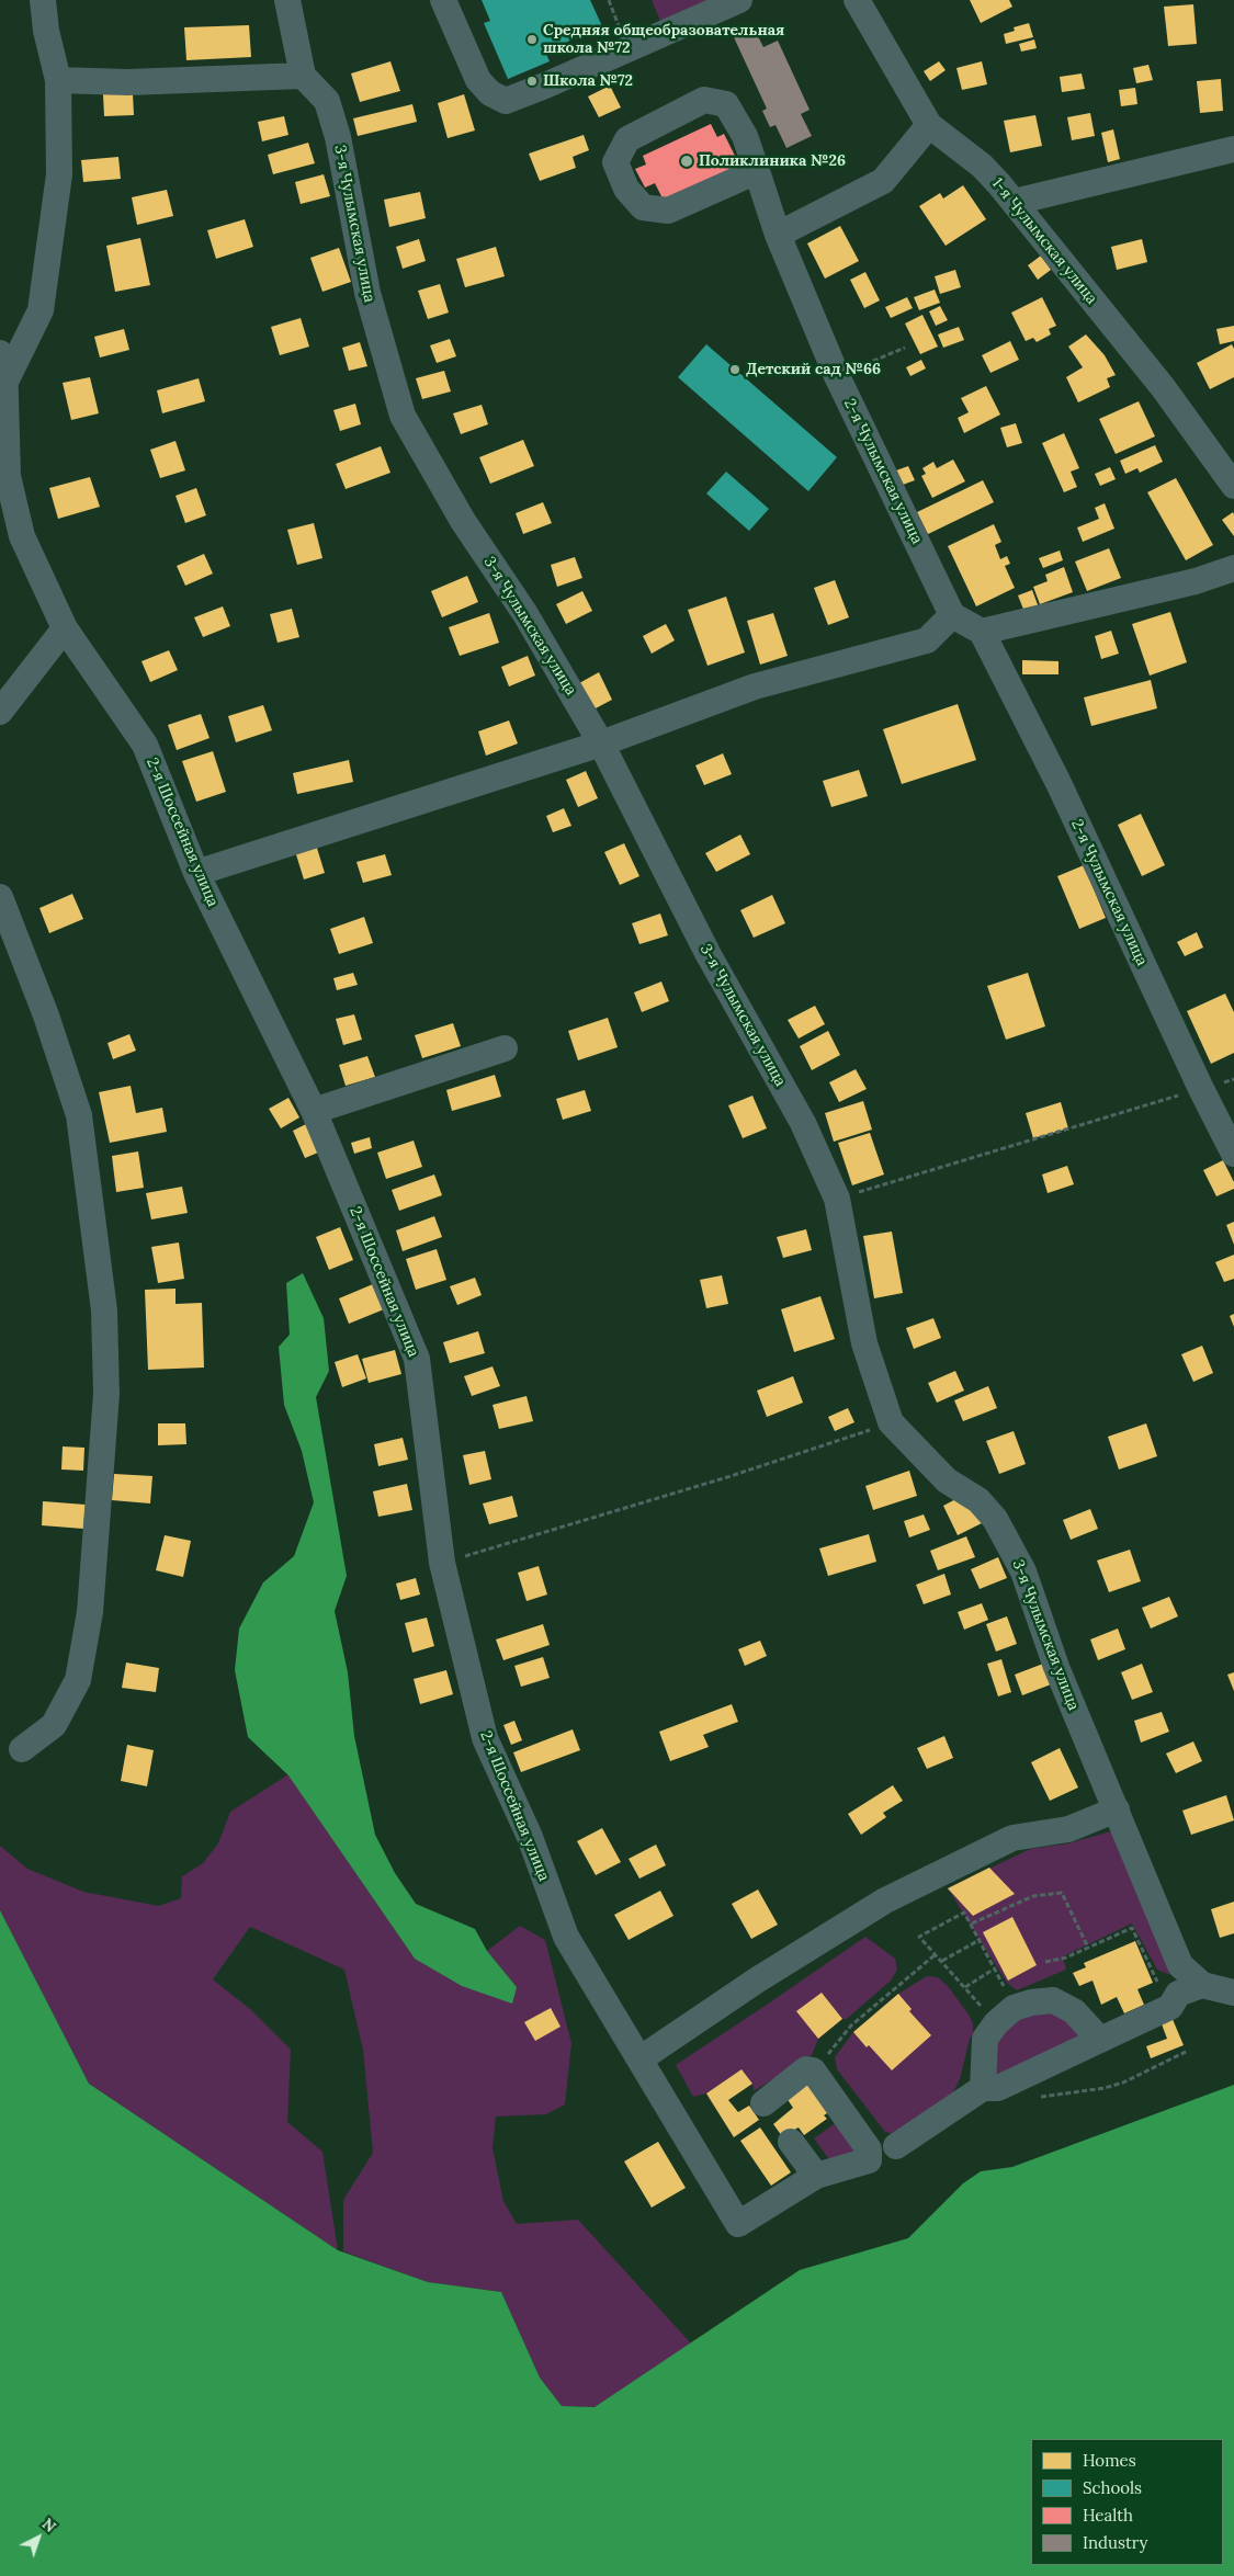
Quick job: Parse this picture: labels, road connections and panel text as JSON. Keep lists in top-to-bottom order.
{
  "streets": {
    "street": [
      "3-я Чулымская улица",
      "1-я Чулымская улица",
      "2-я Чулымская улица",
      "2-я Шоссейная улица"
    ]
  },
  "places": [
    "Средняя общеобразовательная школа №72",
    "Школа №72",
    "Поликлиника №26",
    "Детский сад №66"
  ],
  "legend": [
    "Homes",
    "Schools",
    "Health",
    "Industry"
  ],
  "north": "top right"
}
